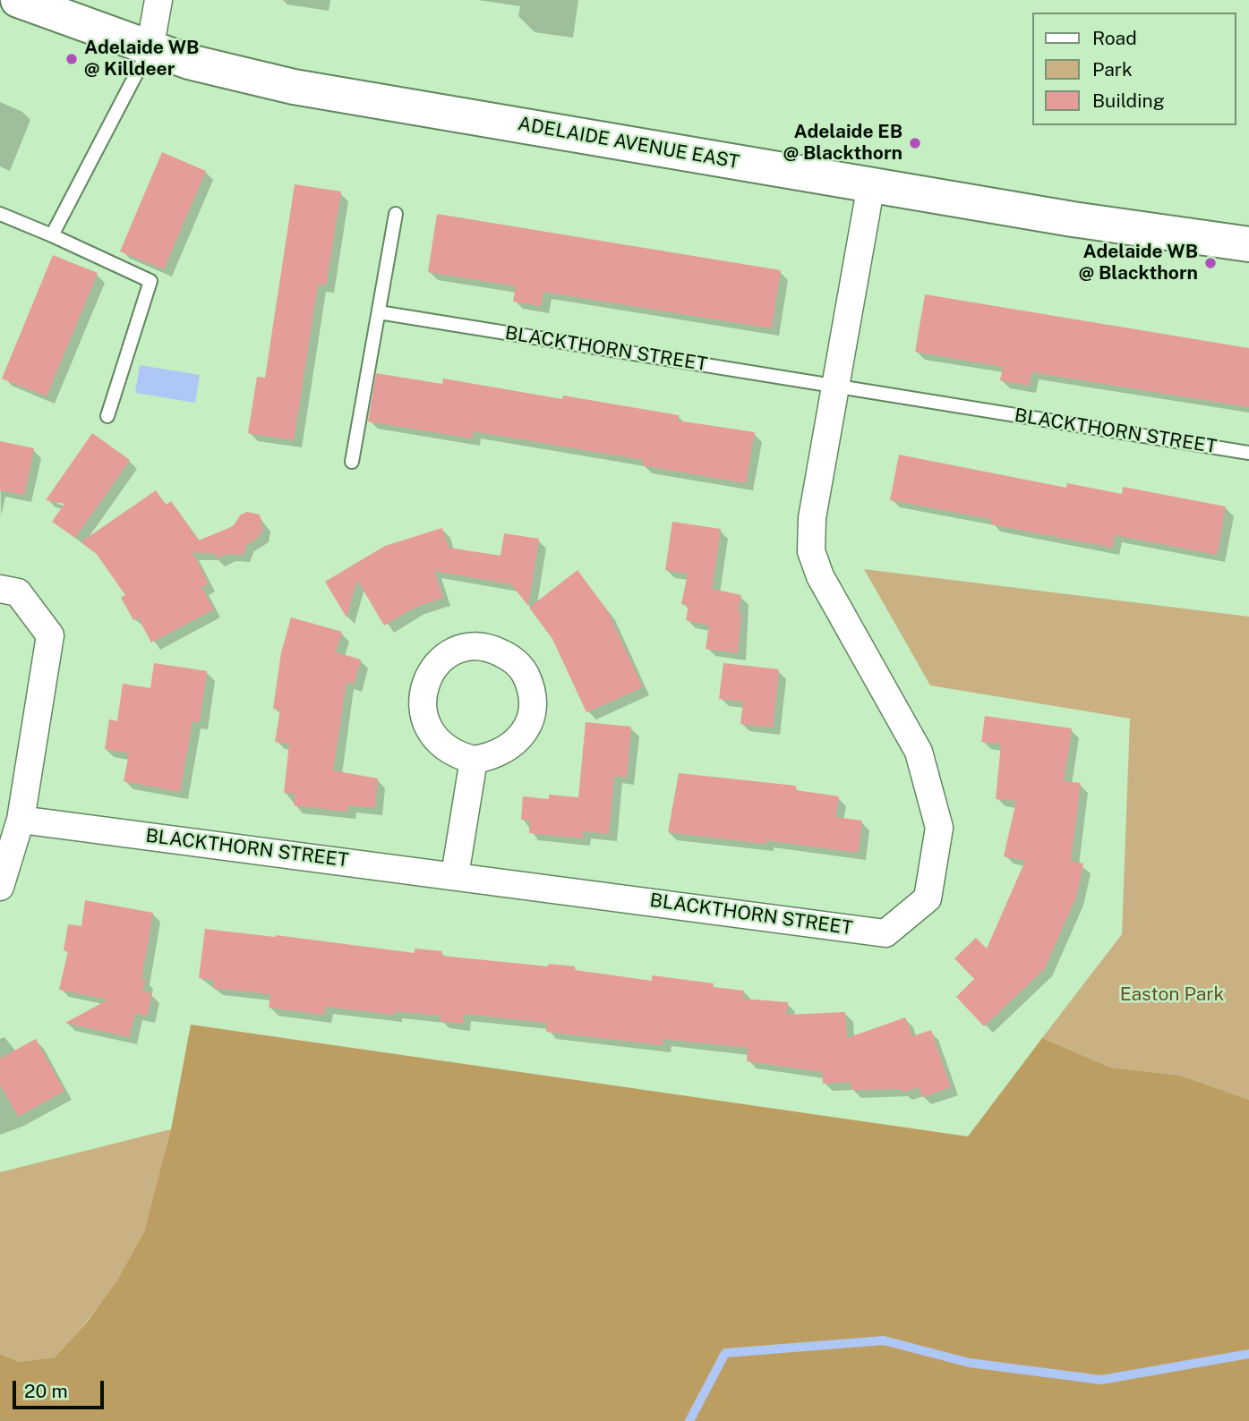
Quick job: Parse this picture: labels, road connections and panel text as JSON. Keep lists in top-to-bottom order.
{
  "streets": {
    "main road": ["ADELAIDE AVENUE EAST"],
    "street": ["BLACKTHORN STREET"]
  },
  "crossings": [
    ["ADELAIDE AVENUE EAST", "BLACKTHORN STREET"]
  ],
  "parks": ["Easton Park"],
  "places": ["Adelaide WB @ Killdeer", "Adelaide EB @ Blackthorn", "Adelaide WB @ Blackthorn"],
  "legend": ["Road", "Park", "Building"],
  "scale_bar": "20 m"
}
